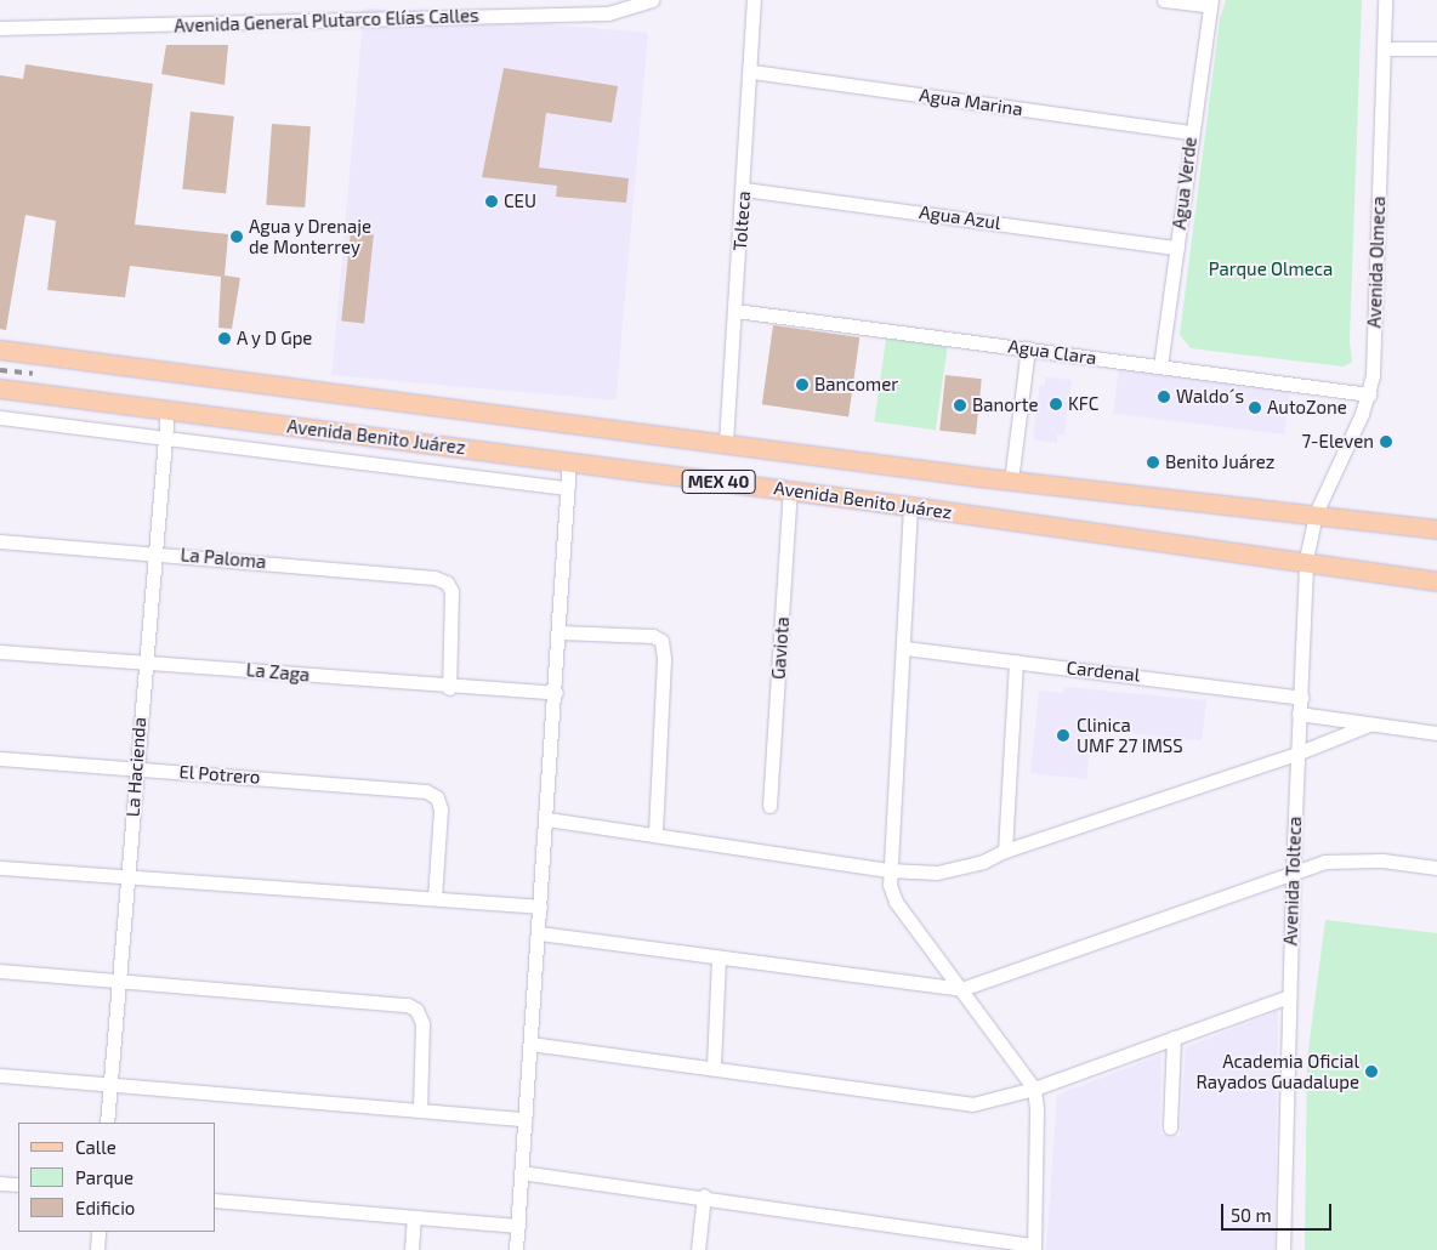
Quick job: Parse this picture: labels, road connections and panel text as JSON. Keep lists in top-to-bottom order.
{
  "streets": {
    "main road": ["Avenida Benito Juárez", "MEX 40"],
    "street": [
      "Avenida General Plutarco Elías Calles",
      "Agua Marina",
      "Agua Verde",
      "Agua Azul",
      "Tolteca",
      "Avenida Olmeca",
      "Agua Clara",
      "La Paloma",
      "Gaviota",
      "Cardenal",
      "La Zaga",
      "La Hacienda",
      "El Potrero",
      "Avenida Tolteca"
    ]
  },
  "crossings": [
    ["Agua Marina", "Agua Verde"],
    ["Agua Marina", "Tolteca"],
    ["Agua Verde", "Agua Azul"],
    ["Agua Verde", "Agua Clara"],
    ["Agua Azul", "Tolteca"],
    ["Tolteca", "Agua Clara"],
    ["Tolteca", "Avenida Benito Juárez"],
    ["Avenida Olmeca", "Agua Clara"],
    ["Avenida Olmeca", "Avenida Benito Juárez"],
    ["Avenida Olmeca", "Avenida Tolteca"],
    ["Avenida Benito Juárez", "Gaviota"],
    ["Avenida Benito Juárez", "La Hacienda"],
    ["Avenida Benito Juárez", "Avenida Tolteca"],
    ["La Paloma", "La Zaga"],
    ["La Paloma", "La Hacienda"],
    ["Cardenal", "Avenida Tolteca"],
    ["La Zaga", "La Hacienda"],
    ["La Hacienda", "El Potrero"]
  ],
  "parks": ["Parque Olmeca"],
  "places": [
    "CEU",
    "Agua y Drenaje de Monterrey",
    "A y D Gpe",
    "Bancomer",
    "Waldo´s",
    "KFC",
    "Banorte",
    "AutoZone",
    "7-Eleven",
    "Benito Juárez",
    "Clinica UMF 27 IMSS",
    "Academia Oficial Rayados Guadalupe"
  ],
  "legend": ["Calle", "Parque", "Edificio"],
  "scale_bar": "50 m"
}
